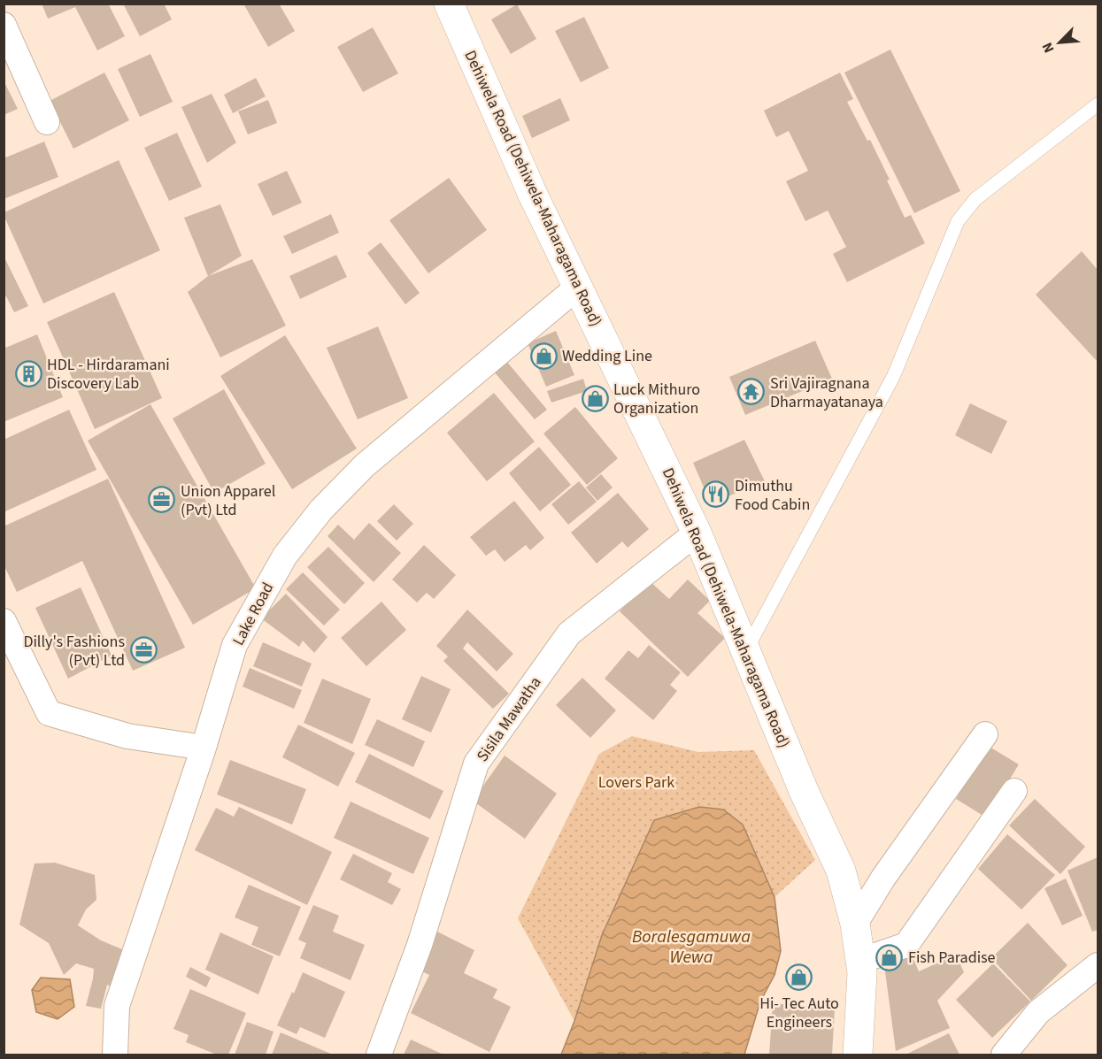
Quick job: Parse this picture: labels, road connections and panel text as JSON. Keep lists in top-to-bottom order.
{
  "streets": {
    "main road": ["Dehiwela Road (Dehiwela-Maharagama Road)"],
    "street": ["Lake Road", "Sisila Mawatha"]
  },
  "crossings": [
    ["Dehiwela Road (Dehiwela-Maharagama Road)", "Lake Road"],
    ["Dehiwela Road (Dehiwela-Maharagama Road)", "Sisila Mawatha"]
  ],
  "water": ["Boralesgamuwa Wewa"],
  "parks": ["Lovers Park"],
  "places": {
    "shop": [
      "Wedding Line",
      "Luck Mithuro Organization",
      "Fish Paradise",
      "Hi- Tec Auto Engineers"
    ],
    "building": ["HDL - Hirdaramani Discovery Lab"],
    "temple": ["Sri Vajiragnana Dharmayatanaya"],
    "restaurant": ["Dimuthu Food Cabin"],
    "office": ["Union Apparel (Pvt) Ltd", "Dilly's Fashions (Pvt) Ltd"]
  },
  "north": "bottom left"
}
